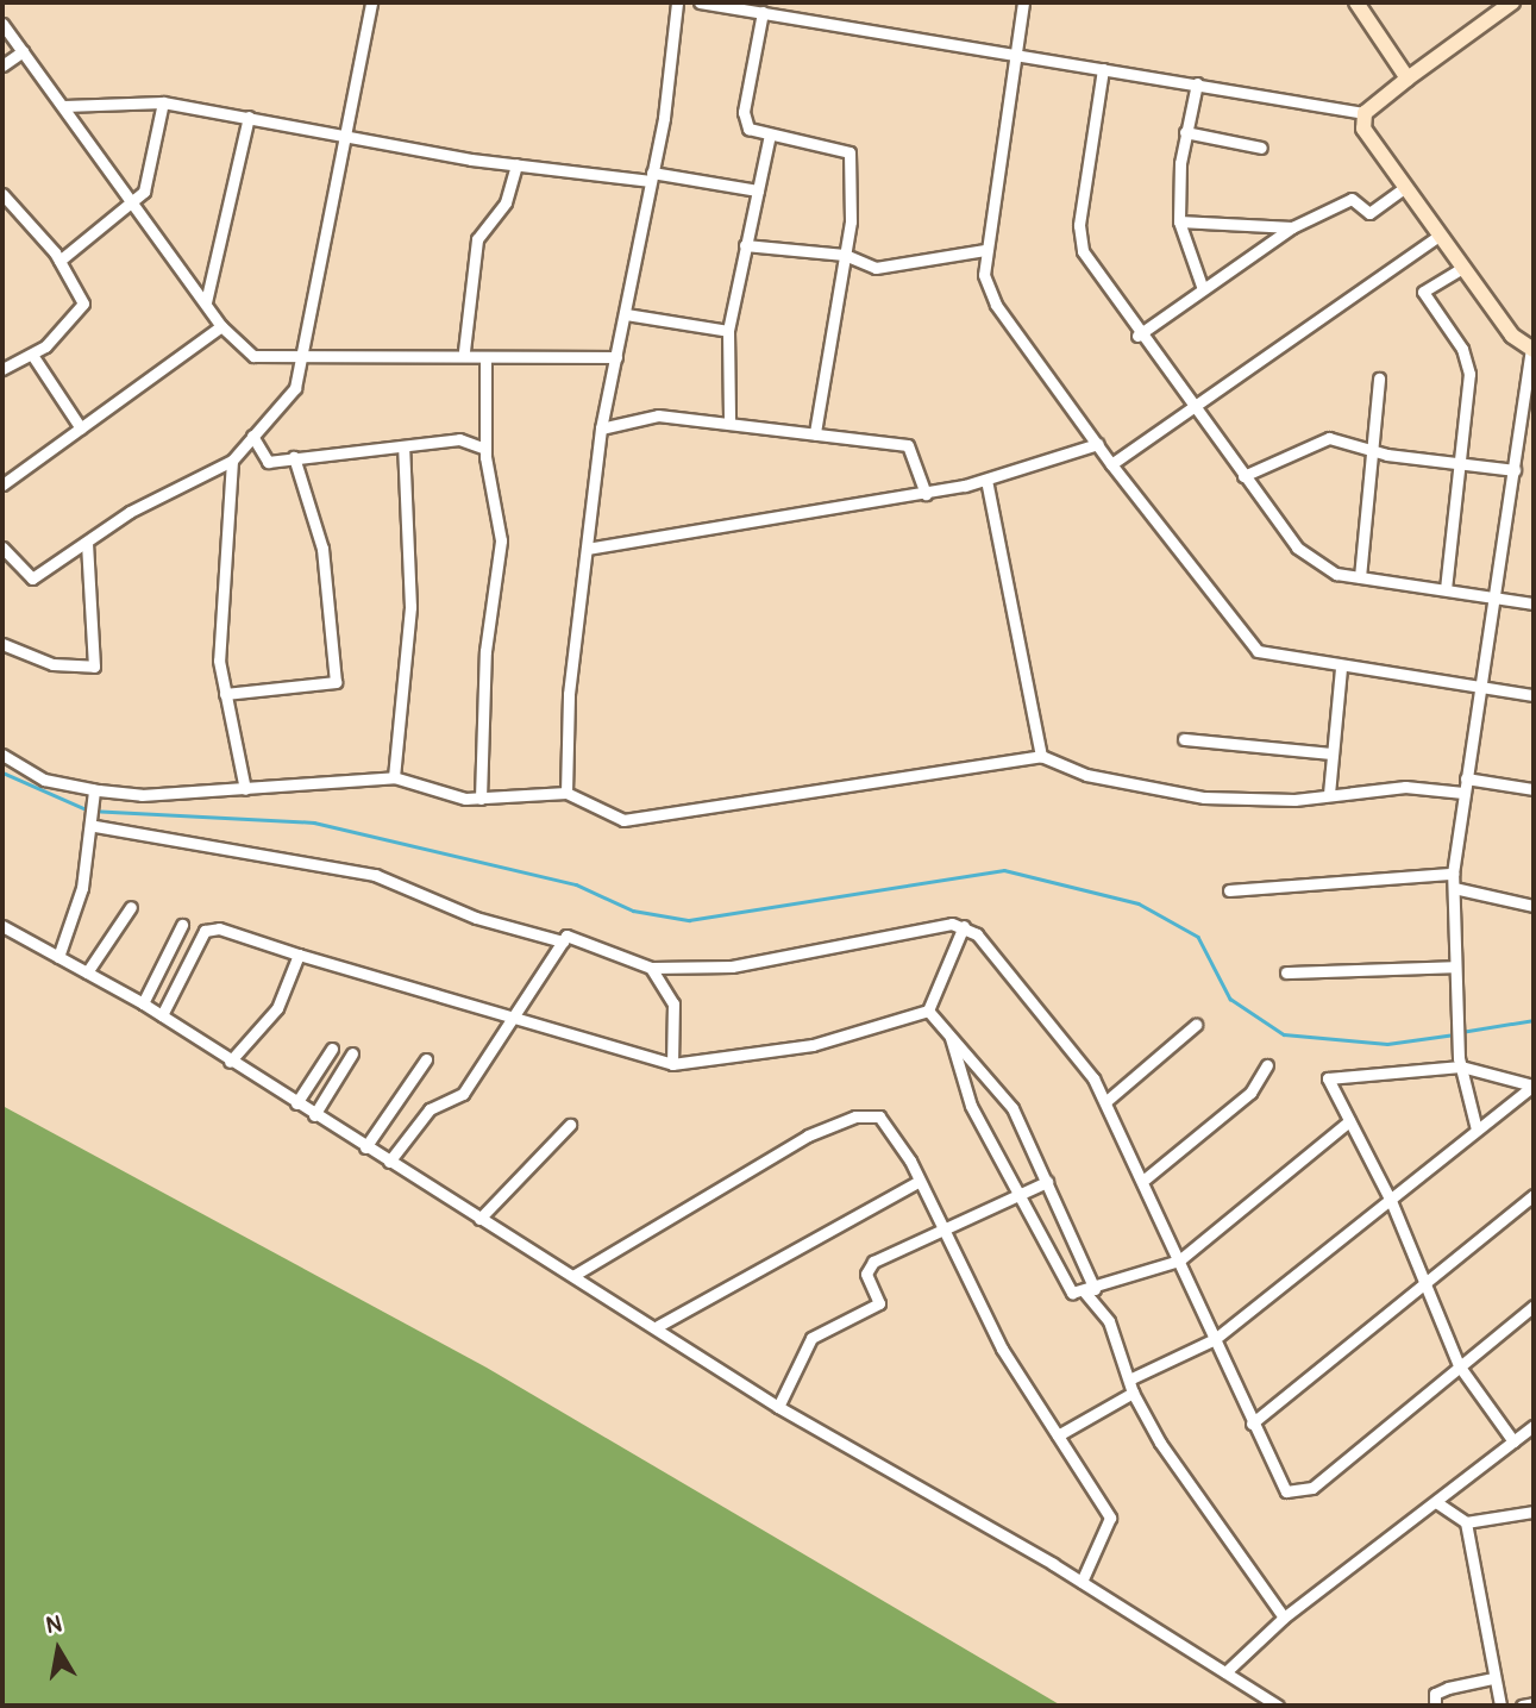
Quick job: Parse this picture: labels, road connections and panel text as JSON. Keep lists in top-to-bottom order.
{
  "north": "top"
}
